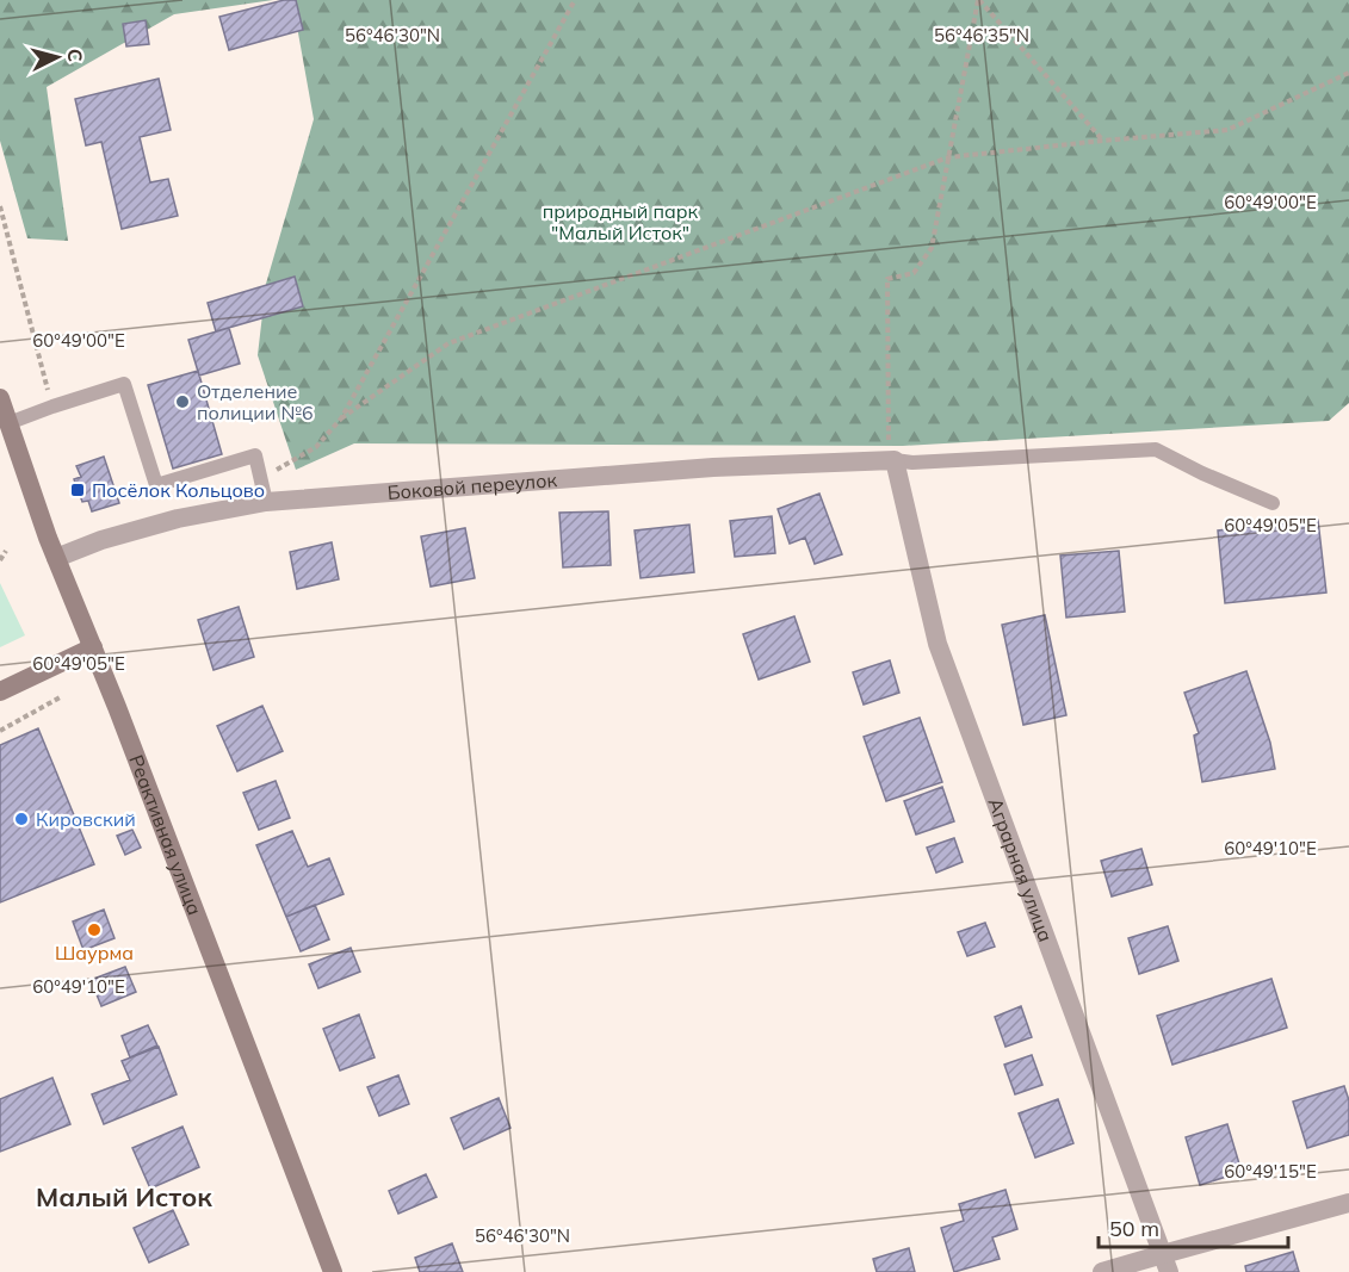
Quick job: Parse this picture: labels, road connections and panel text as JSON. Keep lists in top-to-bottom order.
{
  "streets": {
    "main road": ["Реактивная улица"],
    "street": ["Боковой переулок", "Аграрная улица"]
  },
  "crossings": [
    ["Боковой переулок", "Реактивная улица"],
    ["Боковой переулок", "Аграрная улица"]
  ],
  "districts": ["Малый Исток"],
  "parks": ["природный парк \"Малый Исток\""],
  "places": {
    "other": ["Отделение полиции №6", "Кировский", "Шаурма"],
    "transit": ["Посёлок Кольцово"]
  },
  "scale_bar": "50 m",
  "north": "right",
  "coordinates": [
    "56°46'30\"N",
    "56°46'35\"N",
    "60°49'00\"E",
    "60°49'05\"E",
    "60°49'10\"E",
    "60°49'15\"E"
  ]
}
